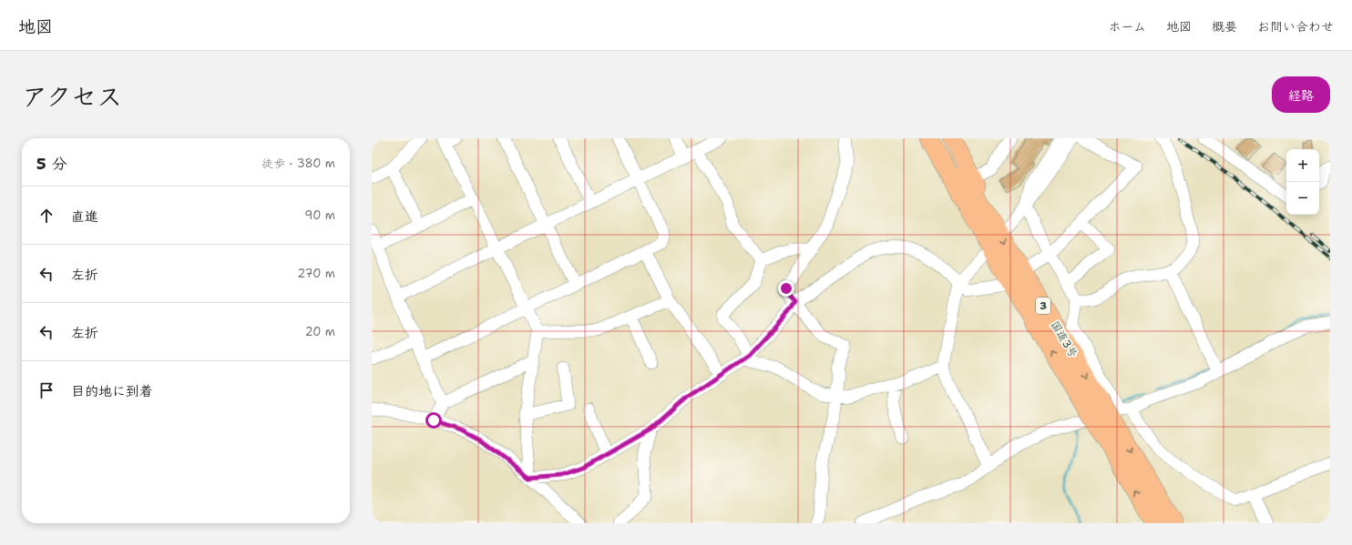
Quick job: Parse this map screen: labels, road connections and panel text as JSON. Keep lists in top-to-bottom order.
{
  "streets": {
    "highway": ["3", "国道3号"]
  },
  "page": {
    "header": "地図",
    "nav": [
      "ホーム",
      "地図",
      "概要",
      "お問い合わせ"
    ],
    "title": "アクセス",
    "buttons": "経路",
    "heading": ["5 分", "徒歩 · 380 m"],
    "map_buttons": ["+", "−"],
    "list": [
      ["直進", "90 m"],
      ["左折", "270 m"],
      ["左折", "20 m"],
      "目的地に到着"
    ]
  }
}
